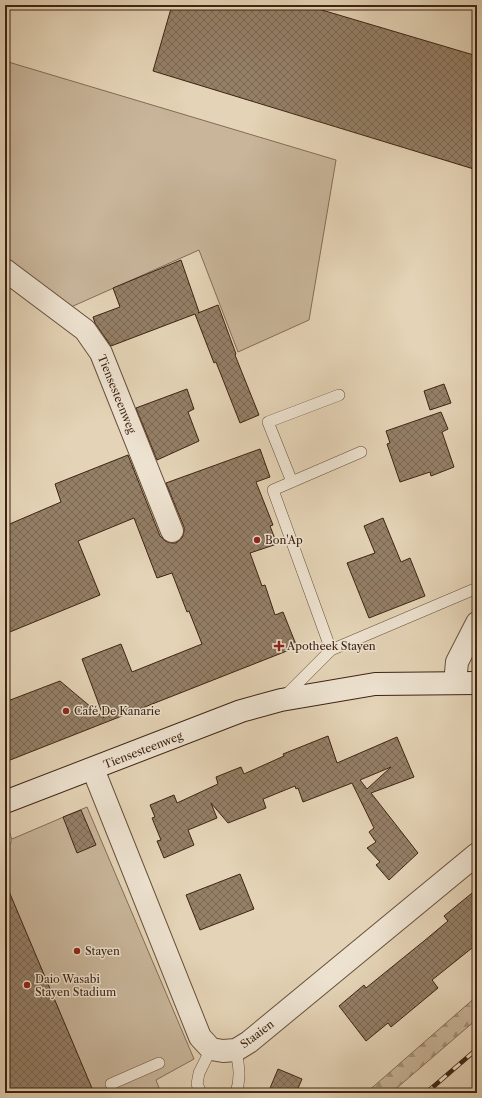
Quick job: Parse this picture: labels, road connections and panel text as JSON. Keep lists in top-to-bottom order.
{
  "streets": {
    "street": ["Tiensesteenweg", "Staaien"]
  },
  "places": {
    "other": [
      "Bon'Ap",
      "Café De Kanarie",
      "Stayen",
      "Daio Wasabi Stayen Stadium"
    ],
    "health": ["Apotheek Stayen"]
  }
}
